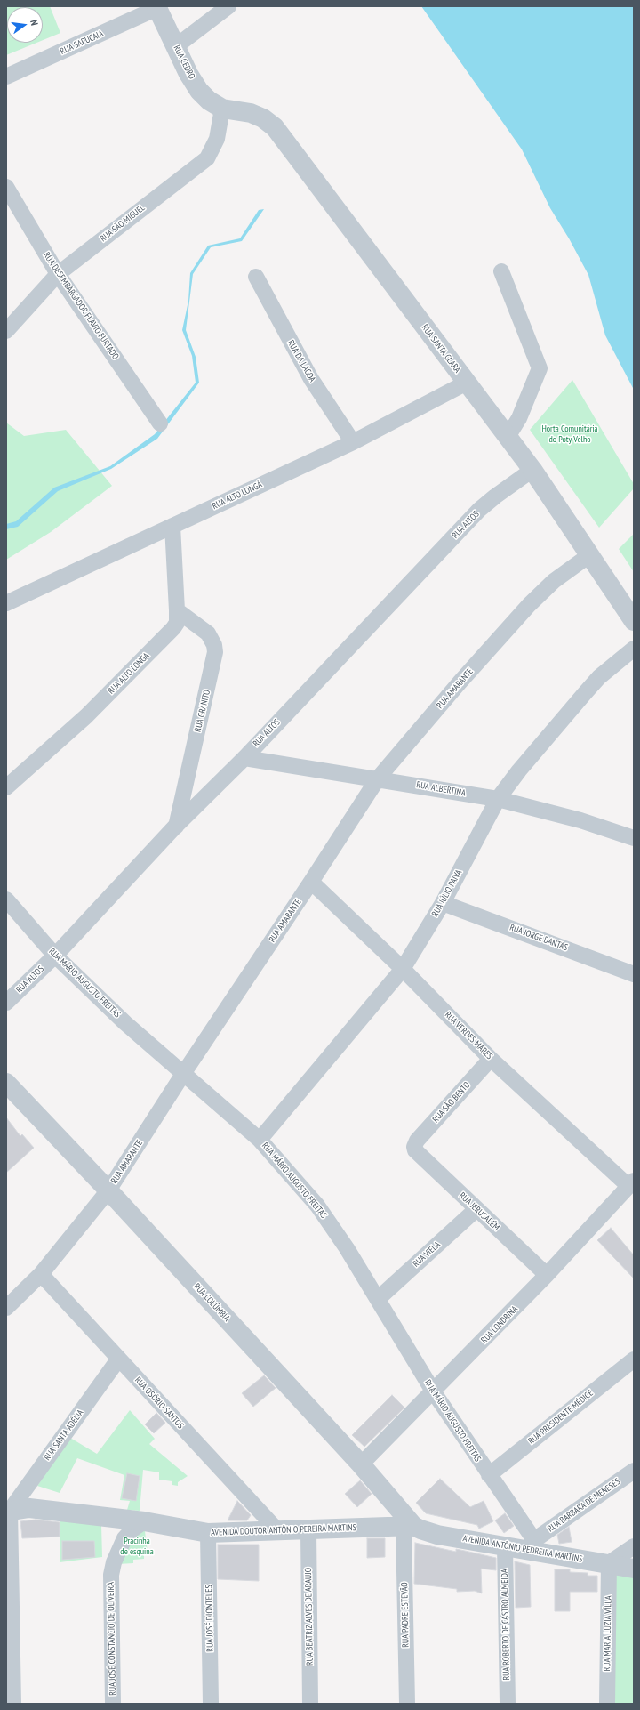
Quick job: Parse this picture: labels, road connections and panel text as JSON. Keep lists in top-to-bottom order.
{
  "streets": {
    "street": [
      "RUA SAPUCAIA",
      "RUA CEDRO",
      "RUA SÃO MIGUEL",
      "RUA DESEMBARGADOR FLAVIO FURTADO",
      "RUA SANTA CLARA",
      "RUA DA LAGOA",
      "RUA ALTO LONGÁ",
      "RUA ALTOS",
      "RUA ALTO LONGA",
      "RUA AMARANTE",
      "RUA GRANITO",
      "RUA ALBERTINA",
      "RUA JÚLIO PAIVA",
      "RUA JORGE DANTAS",
      "RUA MÁRIO AUGUSTO FREITAS",
      "RUA VERDES MARES",
      "RUA SÃO BENTO",
      "RUA JERUSALÉM",
      "RUA VIELA",
      "RUA COLÚMBIA",
      "RUA LONDRINA",
      "RUA OSÓRIO SANTOS",
      "RUA PRESIDENTE MÉDICE",
      "RUA SANTA ADÉLIA",
      "RUA BARBARA DE MENESES",
      "AVENIDA DOUTOR ANTÔNIO PEREIRA MARTINS",
      "AVENIDA ANTÔNIO PEDREIRA MARTINS",
      "RUA PADRE ESTEVÃO",
      "RUA BEATRIZ ALVES DE ARAUJO",
      "RUA JOSÉ DIONTELES",
      "RUA ROBERTO DE CASTRO ALMEIDA",
      "RUA MARIA LUZIA VÍLLA",
      "RUA JOSÉ CONSTANCIO DE OLIVEIRA"
    ]
  },
  "crossings": [
    ["RUA SAPUCAIA", "RUA CEDRO"],
    ["RUA CEDRO", "RUA SÃO MIGUEL"],
    ["RUA CEDRO", "RUA SANTA CLARA"],
    ["RUA SÃO MIGUEL", "RUA DESEMBARGADOR FLAVIO FURTADO"],
    ["RUA SÃO MIGUEL", "RUA SANTA CLARA"],
    ["RUA SANTA CLARA", "RUA ALTO LONGÁ"],
    ["RUA SANTA CLARA", "RUA ALTOS"],
    ["RUA SANTA CLARA", "RUA AMARANTE"],
    ["RUA DA LAGOA", "RUA ALTO LONGÁ"],
    ["RUA ALTO LONGÁ", "RUA ALTO LONGA"],
    ["RUA ALTOS", "RUA GRANITO"],
    ["RUA ALTOS", "RUA ALBERTINA"],
    ["RUA ALTOS", "RUA MÁRIO AUGUSTO FREITAS"],
    ["RUA ALTO LONGA", "RUA GRANITO"],
    ["RUA AMARANTE", "RUA ALBERTINA"],
    ["RUA AMARANTE", "RUA MÁRIO AUGUSTO FREITAS"],
    ["RUA AMARANTE", "RUA VERDES MARES"],
    ["RUA AMARANTE", "RUA COLÚMBIA"],
    ["RUA AMARANTE", "RUA OSÓRIO SANTOS"],
    ["RUA ALBERTINA", "RUA JÚLIO PAIVA"],
    ["RUA JÚLIO PAIVA", "RUA JORGE DANTAS"],
    ["RUA JÚLIO PAIVA", "RUA MÁRIO AUGUSTO FREITAS"],
    ["RUA JÚLIO PAIVA", "RUA VERDES MARES"],
    ["RUA MÁRIO AUGUSTO FREITAS", "RUA VIELA"],
    ["RUA MÁRIO AUGUSTO FREITAS", "RUA LONDRINA"],
    ["RUA MÁRIO AUGUSTO FREITAS", "RUA PRESIDENTE MÉDICE"],
    ["RUA MÁRIO AUGUSTO FREITAS", "RUA BARBARA DE MENESES"],
    ["RUA MÁRIO AUGUSTO FREITAS", "AVENIDA ANTÔNIO PEDREIRA MARTINS"],
    ["RUA VERDES MARES", "RUA SÃO BENTO"],
    ["RUA VERDES MARES", "RUA LONDRINA"],
    ["RUA SÃO BENTO", "RUA JERUSALÉM"],
    ["RUA JERUSALÉM", "RUA VIELA"],
    ["RUA JERUSALÉM", "RUA LONDRINA"],
    ["RUA COLÚMBIA", "RUA LONDRINA"],
    ["RUA COLÚMBIA", "AVENIDA DOUTOR ANTÔNIO PEREIRA MARTINS"],
    ["RUA COLÚMBIA", "AVENIDA ANTÔNIO PEDREIRA MARTINS"],
    ["RUA COLÚMBIA", "RUA PADRE ESTEVÃO"],
    ["RUA OSÓRIO SANTOS", "RUA SANTA ADÉLIA"],
    ["RUA OSÓRIO SANTOS", "AVENIDA DOUTOR ANTÔNIO PEREIRA MARTINS"],
    ["RUA SANTA ADÉLIA", "AVENIDA DOUTOR ANTÔNIO PEREIRA MARTINS"],
    ["RUA BARBARA DE MENESES", "AVENIDA ANTÔNIO PEDREIRA MARTINS"],
    ["AVENIDA DOUTOR ANTÔNIO PEREIRA MARTINS", "AVENIDA ANTÔNIO PEDREIRA MARTINS"],
    ["AVENIDA DOUTOR ANTÔNIO PEREIRA MARTINS", "RUA PADRE ESTEVÃO"],
    ["AVENIDA DOUTOR ANTÔNIO PEREIRA MARTINS", "RUA BEATRIZ ALVES DE ARAUJO"],
    ["AVENIDA DOUTOR ANTÔNIO PEREIRA MARTINS", "RUA JOSÉ DIONTELES"],
    ["AVENIDA DOUTOR ANTÔNIO PEREIRA MARTINS", "RUA JOSÉ CONSTANCIO DE OLIVEIRA"],
    ["AVENIDA ANTÔNIO PEDREIRA MARTINS", "RUA PADRE ESTEVÃO"],
    ["AVENIDA ANTÔNIO PEDREIRA MARTINS", "RUA ROBERTO DE CASTRO ALMEIDA"],
    ["AVENIDA ANTÔNIO PEDREIRA MARTINS", "RUA MARIA LUZIA VÍLLA"]
  ],
  "parks": ["Horta Comunitária do Poty Velho", "Pracinha de esquina"],
  "north": "right"
}
